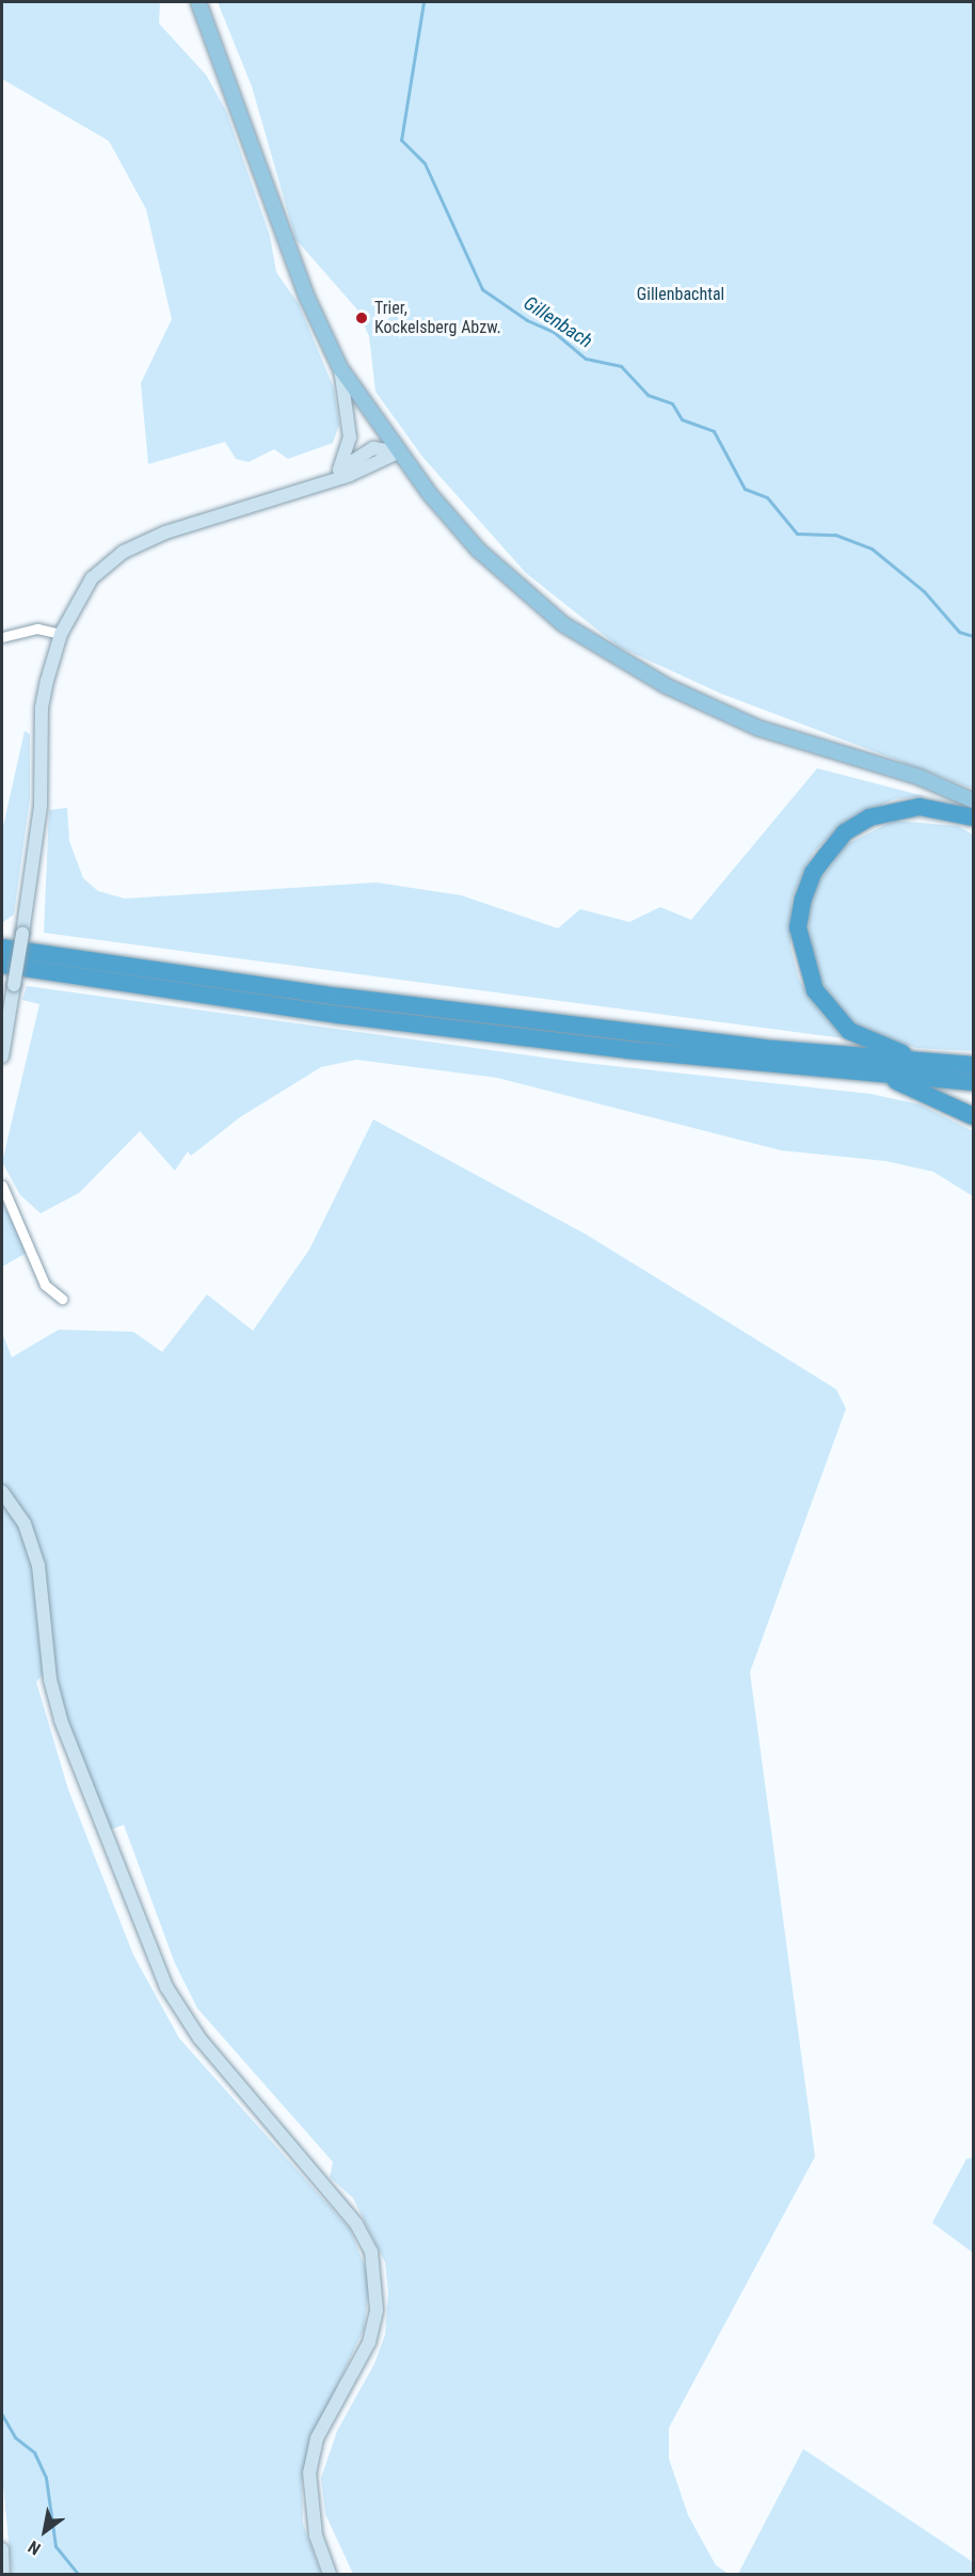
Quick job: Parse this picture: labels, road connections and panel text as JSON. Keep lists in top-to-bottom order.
{
  "water": ["Gillenbach"],
  "parks": ["Gillenbachtal"],
  "places": ["Trier, Kockelsberg Abzw."],
  "north": "bottom left"
}
